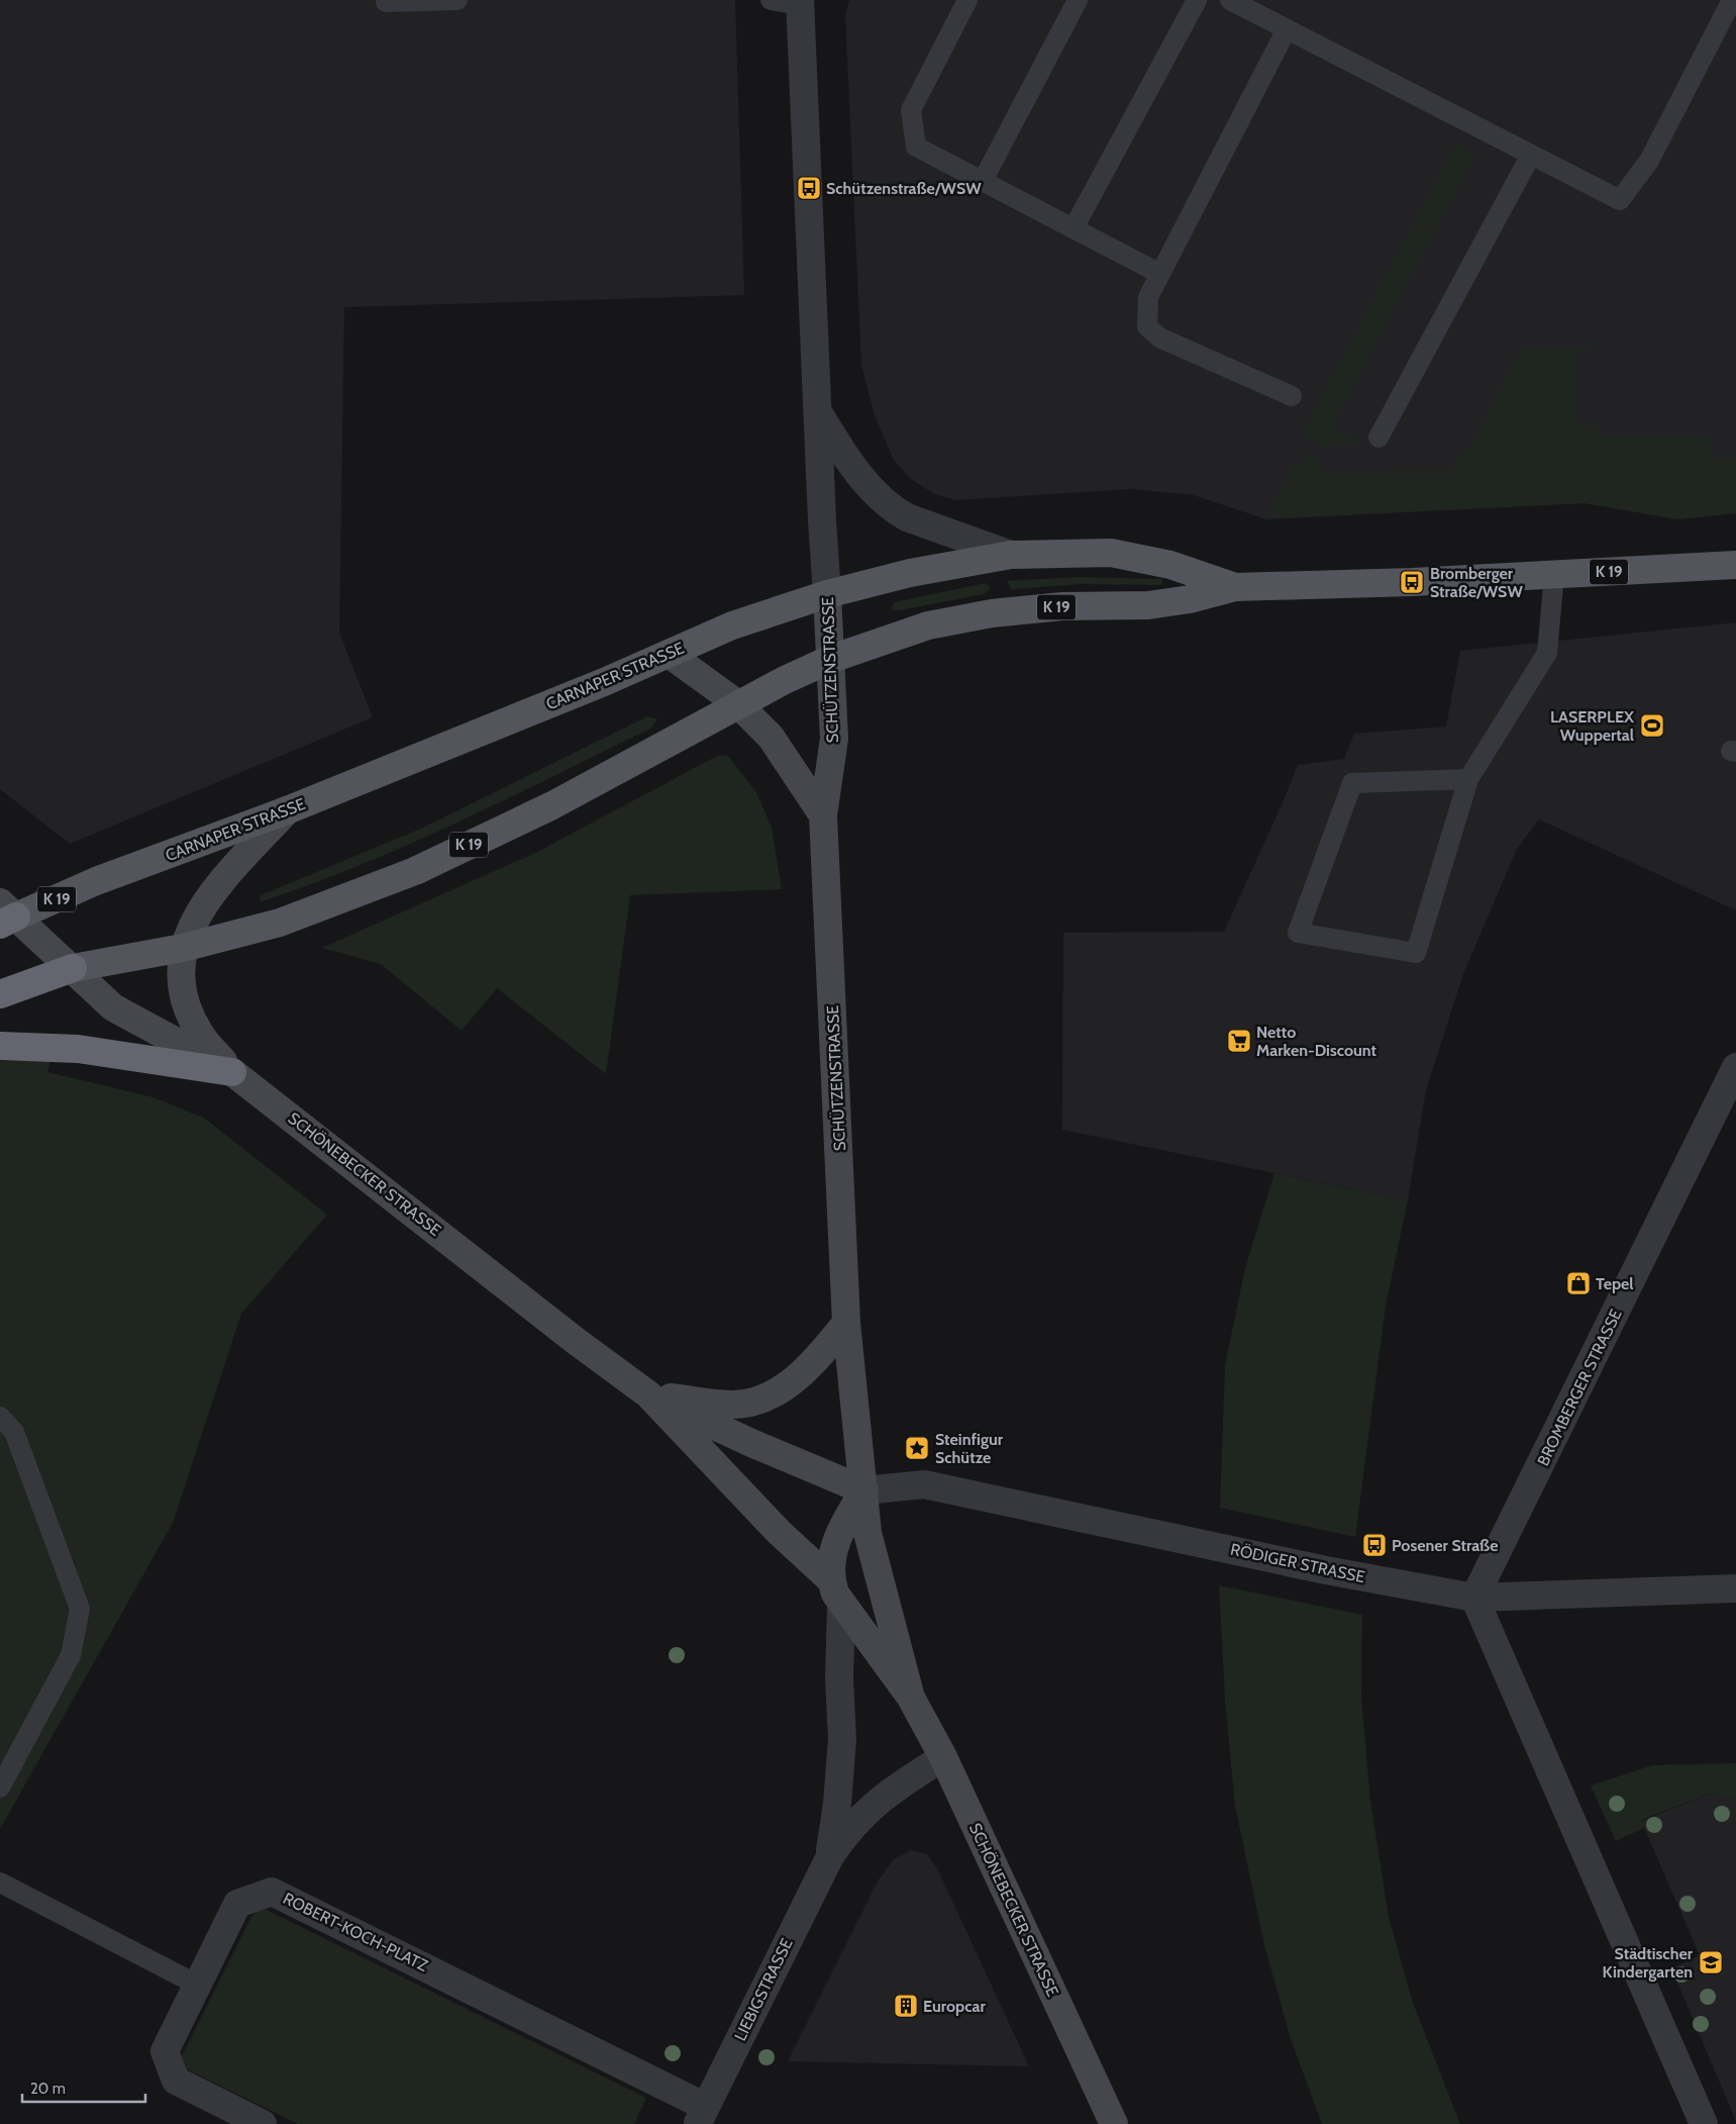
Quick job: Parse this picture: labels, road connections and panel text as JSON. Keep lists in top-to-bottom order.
{
  "streets": {
    "main road": [
      "K 19",
      "SCHÜTZENSTRASSE",
      "CARNAPER STRASSE",
      "SCHÖNEBECKER STRASSE"
    ],
    "street": [
      "BROMBERGER STRASSE",
      "RÖDIGER STRASSE",
      "ROBERT-KOCH-PLATZ",
      "LIEBIGSTRASSE"
    ]
  },
  "crossings": [
    ["SCHÜTZENSTRASSE", "CARNAPER STRASSE"],
    ["SCHÜTZENSTRASSE", "SCHÖNEBECKER STRASSE"],
    ["SCHÜTZENSTRASSE", "RÖDIGER STRASSE"],
    ["CARNAPER STRASSE", "SCHÖNEBECKER STRASSE"],
    ["SCHÖNEBECKER STRASSE", "RÖDIGER STRASSE"],
    ["SCHÖNEBECKER STRASSE", "LIEBIGSTRASSE"],
    ["BROMBERGER STRASSE", "RÖDIGER STRASSE"],
    ["ROBERT-KOCH-PLATZ", "LIEBIGSTRASSE"]
  ],
  "places": {
    "bus stop": ["Schützenstraße/WSW", "Bromberger Straße/WSW", "Posener Straße"],
    "sports": ["LASERPLEX Wuppertal"],
    "supermarket": ["Netto Marken-Discount"],
    "shop": ["Tepel"],
    "place": ["Steinfigur Schütze"],
    "school or university": ["Städtischer Kindergarten"],
    "building": ["Europcar"]
  },
  "scale_bar": "20 m"
}
